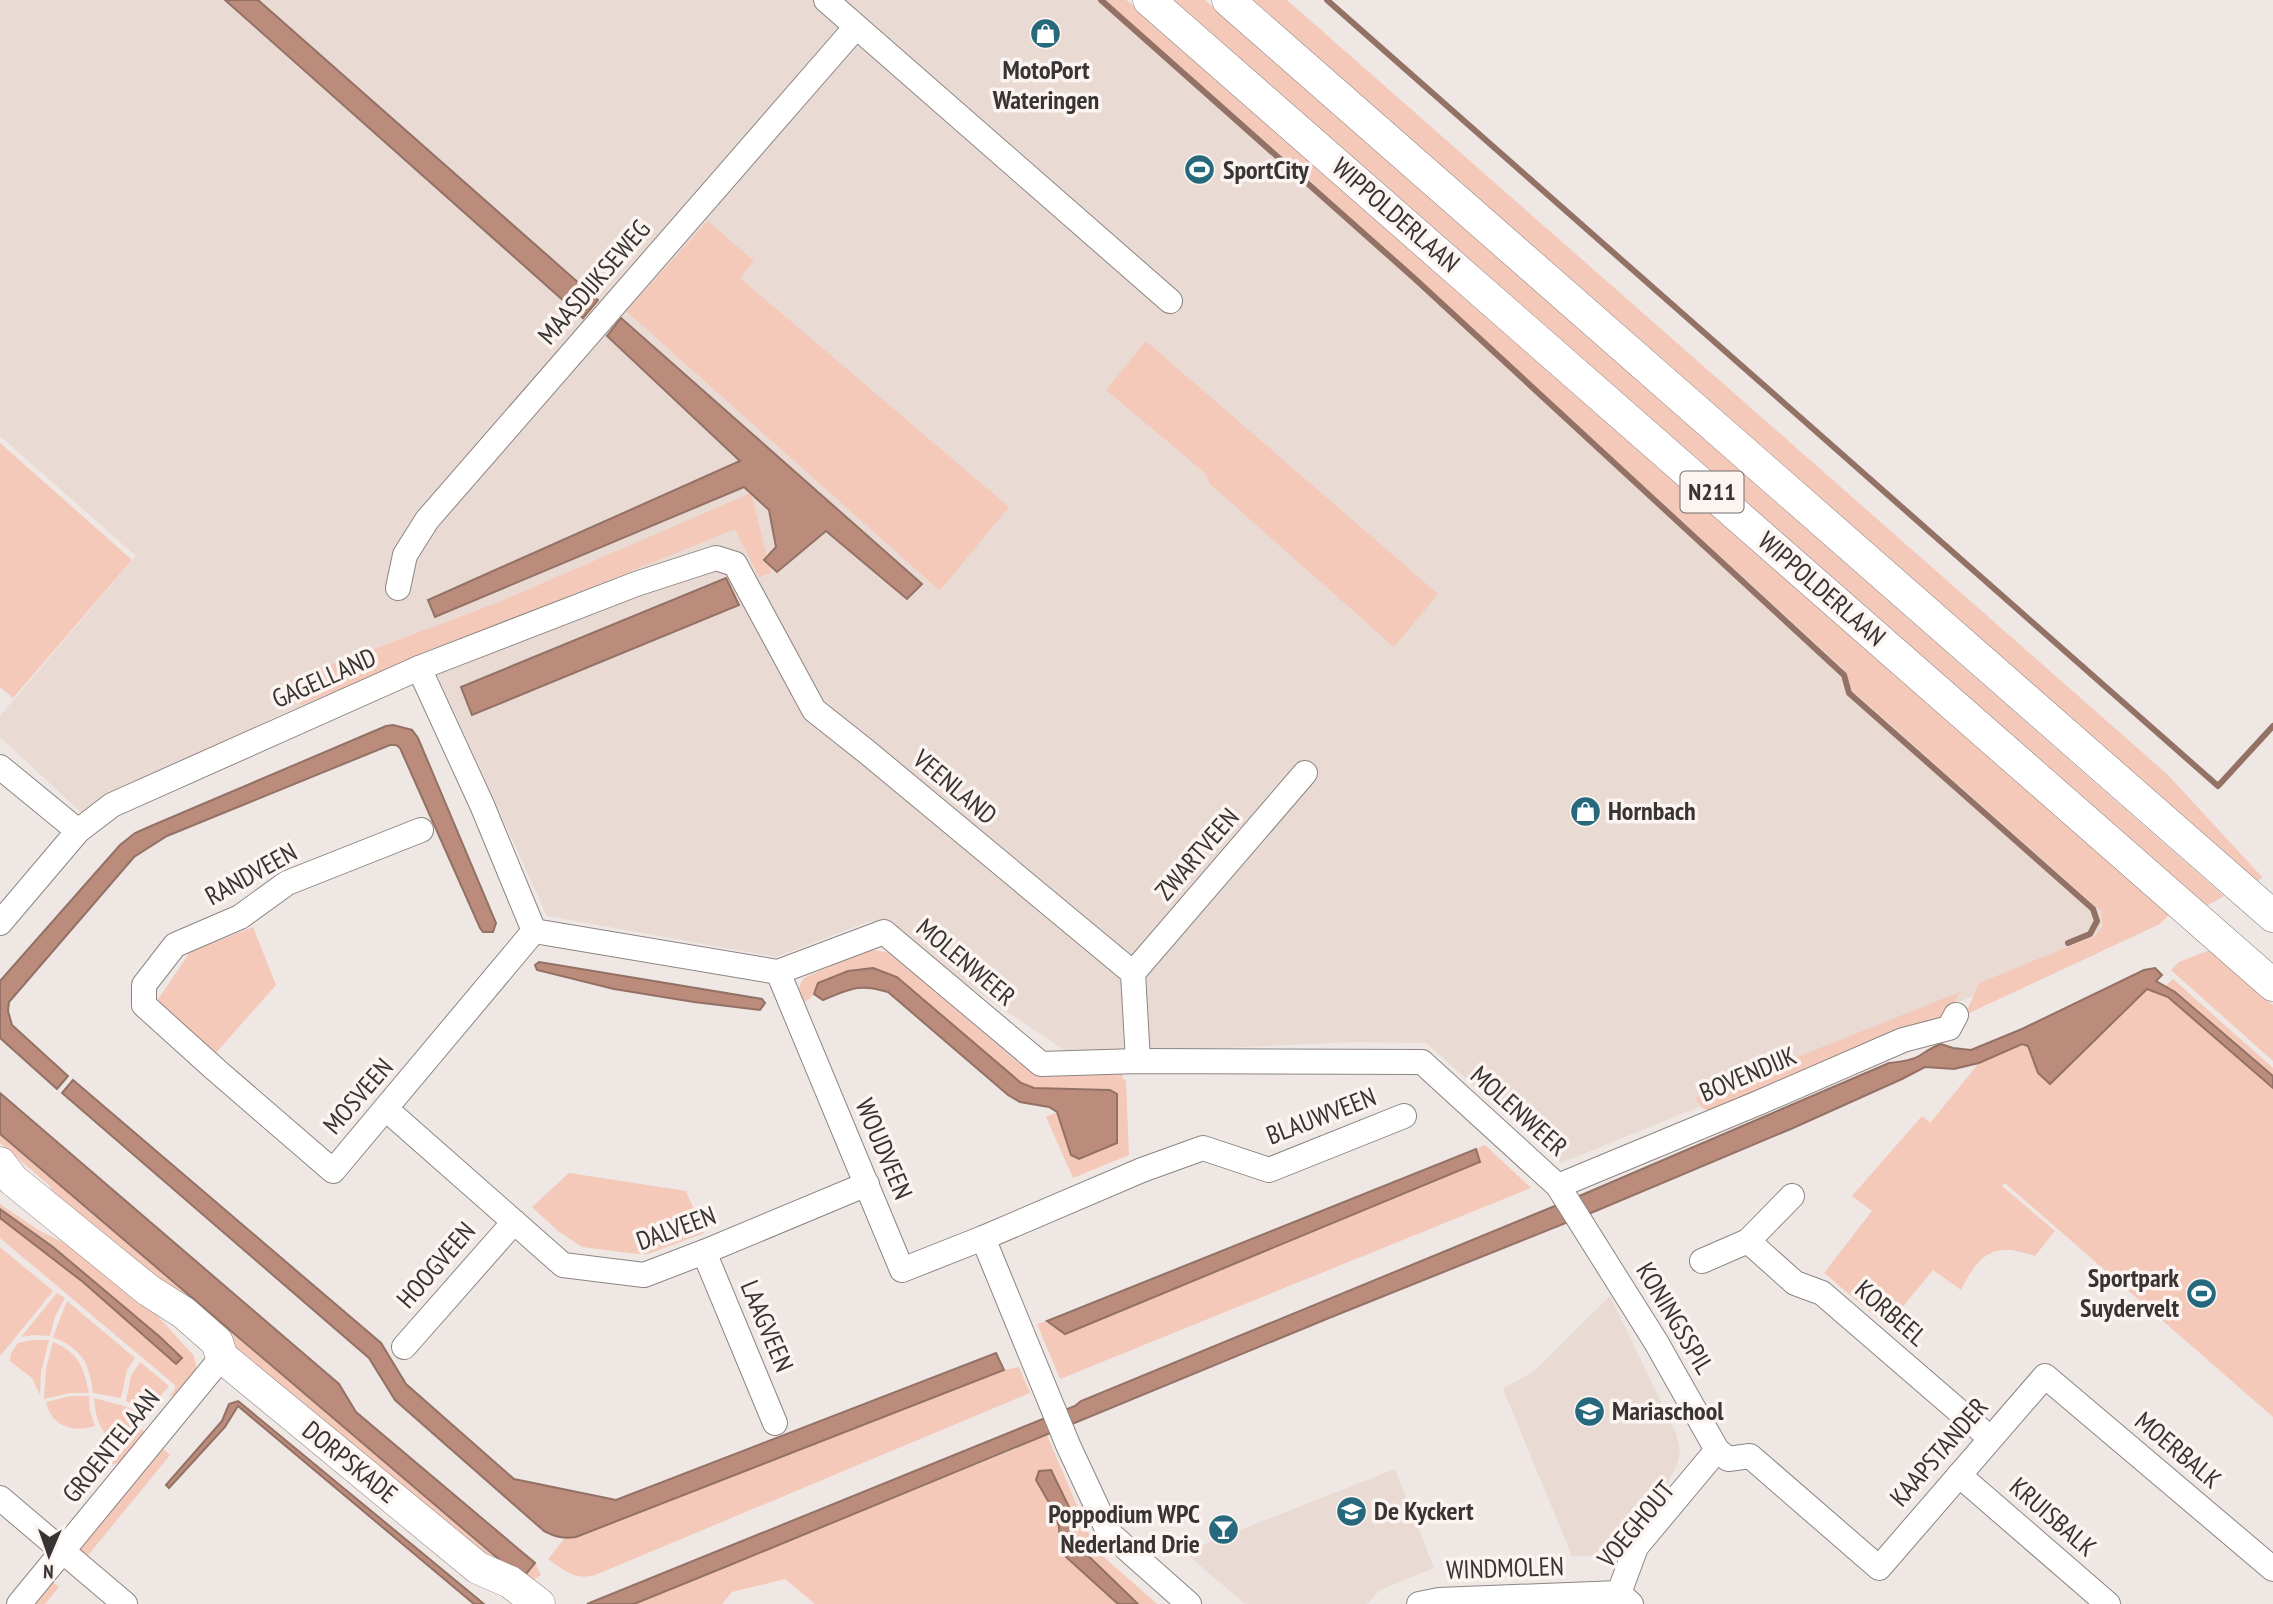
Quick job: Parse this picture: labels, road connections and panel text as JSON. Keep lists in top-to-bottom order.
{
  "streets": {
    "main road": ["WIPPOLDERLAAN", "N211", "DORPSKADE"],
    "street": [
      "MAASDIJKSEWEG",
      "GAGELLAND",
      "VEENLAND",
      "ZWARTVEEN",
      "RANDVEEN",
      "MOLENWEER",
      "BOVENDIJK",
      "MOSVEEN",
      "BLAUWVEEN",
      "WOUDVEEN",
      "DALVEEN",
      "HOOGVEEN",
      "KORBEEL",
      "KONINGSSPIL",
      "LAAGVEEN",
      "GROENTELAAN",
      "MOERBALK",
      "KAAPSTANDER",
      "KRUISBALK",
      "VOEGHOUT",
      "WINDMOLEN"
    ]
  },
  "crossings": [
    ["GAGELLAND", "VEENLAND"],
    ["VEENLAND", "ZWARTVEEN"],
    ["RANDVEEN", "MOSVEEN"],
    ["MOLENWEER", "BOVENDIJK"],
    ["MOLENWEER", "WOUDVEEN"],
    ["MOLENWEER", "KONINGSSPIL"],
    ["BOVENDIJK", "KONINGSSPIL"],
    ["MOSVEEN", "DALVEEN"],
    ["BLAUWVEEN", "WOUDVEEN"],
    ["WOUDVEEN", "DALVEEN"],
    ["DALVEEN", "HOOGVEEN"],
    ["DALVEEN", "LAAGVEEN"],
    ["KORBEEL", "KAAPSTANDER"],
    ["KONINGSSPIL", "KAAPSTANDER"],
    ["KONINGSSPIL", "VOEGHOUT"],
    ["GROENTELAAN", "DORPSKADE"],
    ["MOERBALK", "KAAPSTANDER"],
    ["KAAPSTANDER", "KRUISBALK"],
    ["KAAPSTANDER", "VOEGHOUT"],
    ["VOEGHOUT", "WINDMOLEN"]
  ],
  "places": {
    "shop": ["MotoPort Wateringen", "Hornbach"],
    "sports": ["SportCity", "Sportpark Suydervelt"],
    "school or university": ["Mariaschool", "De Kyckert"],
    "bar": ["Poppodium WPC Nederland Drie"]
  },
  "north": "bottom"
}
